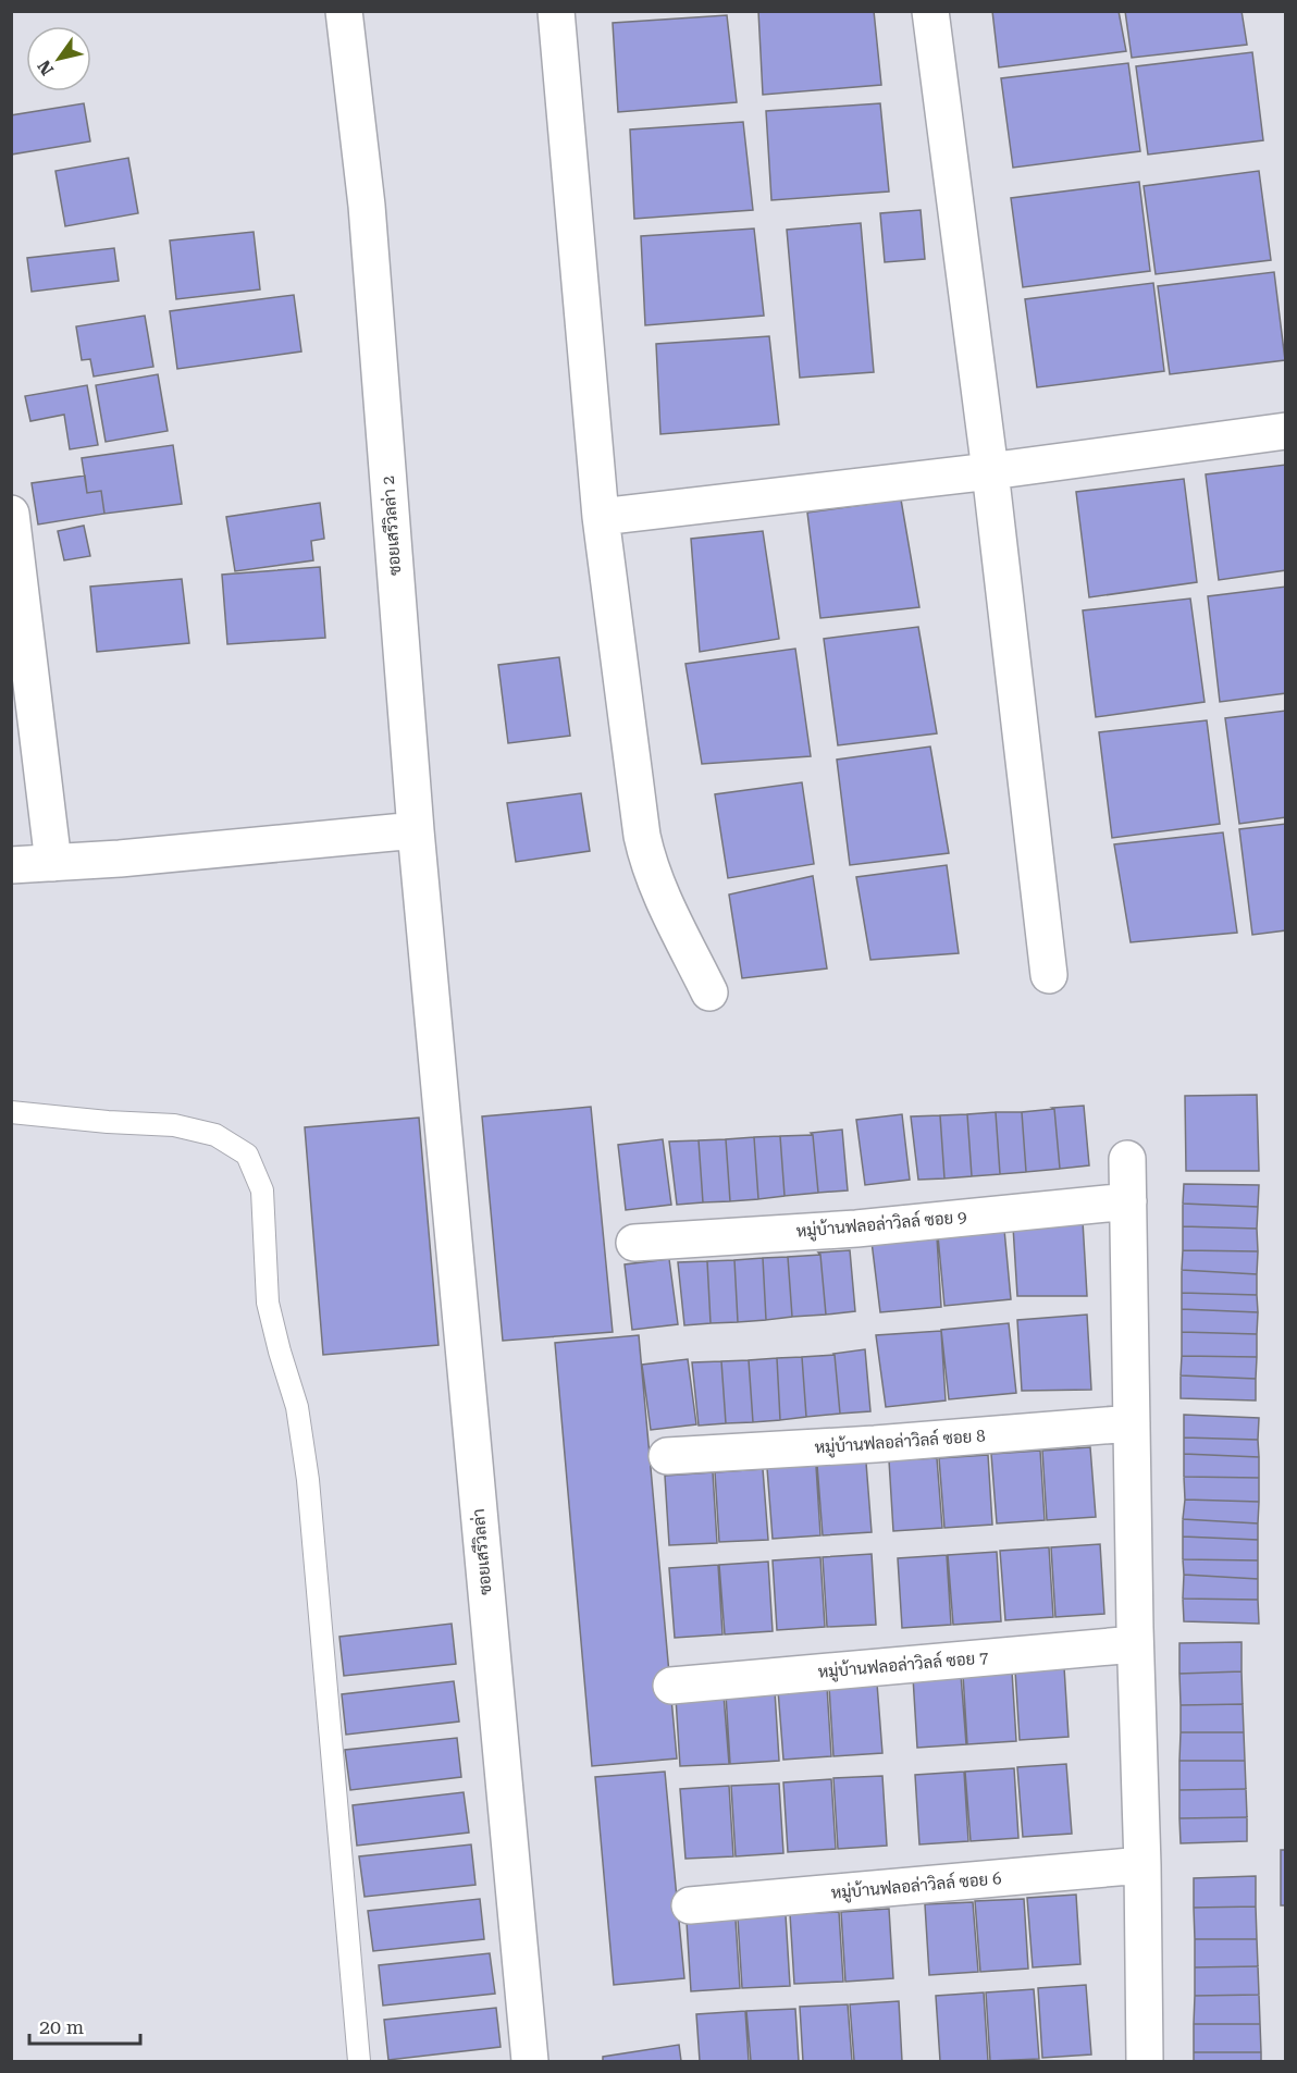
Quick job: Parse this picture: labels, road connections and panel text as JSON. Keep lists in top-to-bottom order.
{
  "streets": {
    "street": [
      "ซอยเสรีวิลล่า 2",
      "หมู่บ้านฟลอล่าวิลล์ ซอย 9",
      "หมู่บ้านฟลอล่าวิลล์ ซอย 8",
      "ซอยเสรีวิลล่า",
      "หมู่บ้านฟลอล่าวิลล์ ซอย 7",
      "หมู่บ้านฟลอล่าวิลล์ ซอย 6"
    ]
  },
  "crossings": [
    ["ซอยเสรีวิลล่า 2", "ซอยเสรีวิลล่า"]
  ],
  "scale_bar": "20 m",
  "north": "bottom left"
}
